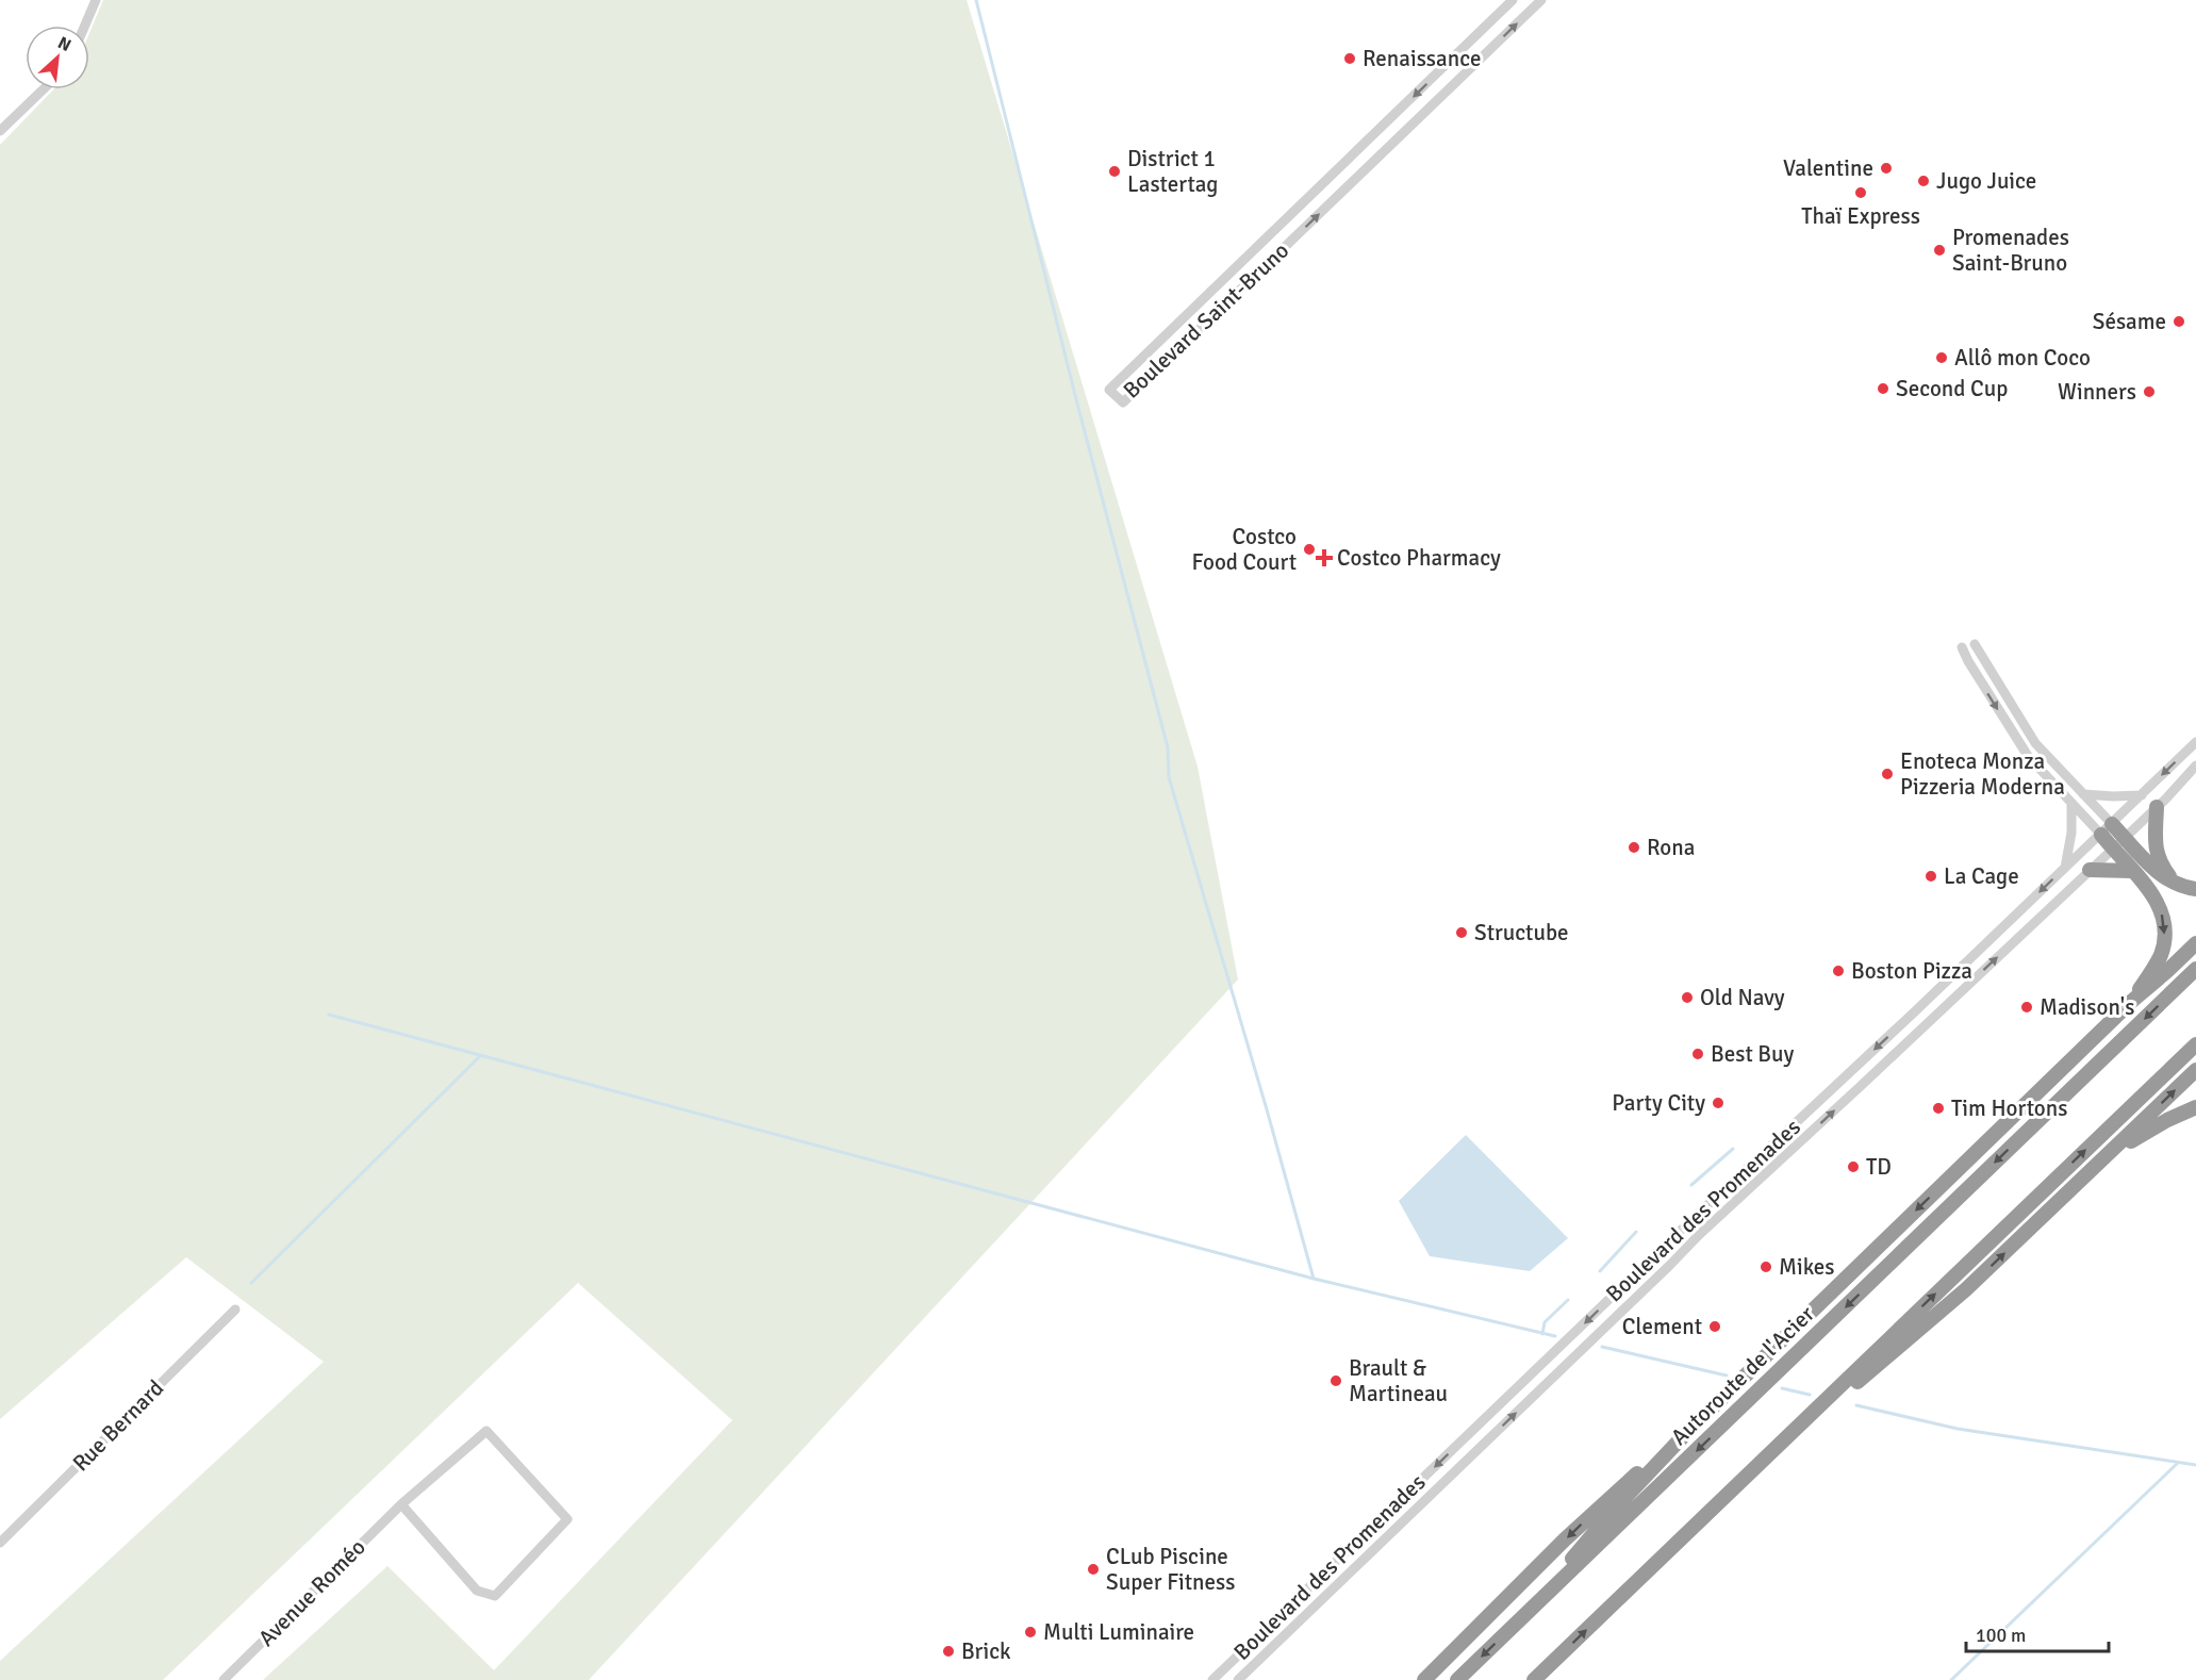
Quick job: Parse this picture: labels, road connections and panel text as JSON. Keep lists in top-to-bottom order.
{
  "streets": {
    "highway": ["Autoroute de l'Acier"],
    "street": [
      "Boulevard Saint-Bruno",
      "Boulevard des Promenades",
      "Rue Bernard",
      "Avenue Roméo"
    ]
  },
  "places": {
    "other": [
      "Renaissance",
      "Valentine",
      "District 1 Lastertag",
      "Jugo Juice",
      "Thaï Express",
      "Promenades Saint-Bruno",
      "Sésame",
      "Allô mon Coco",
      "Second Cup",
      "Winners",
      "Costco Food Court",
      "Enoteca Monza Pizzeria Moderna",
      "Rona",
      "La Cage",
      "Structube",
      "Boston Pizza",
      "Old Navy",
      "Madison's",
      "Best Buy",
      "Party City",
      "Tim Hortons",
      "TD",
      "Mikes",
      "Clement",
      "Brault & Martineau",
      "CLub Piscine Super Fitness",
      "Multi Luminaire",
      "Brick"
    ],
    "health": ["Costco Pharmacy"]
  },
  "scale_bar": "100 m",
  "north": "top right"
}
